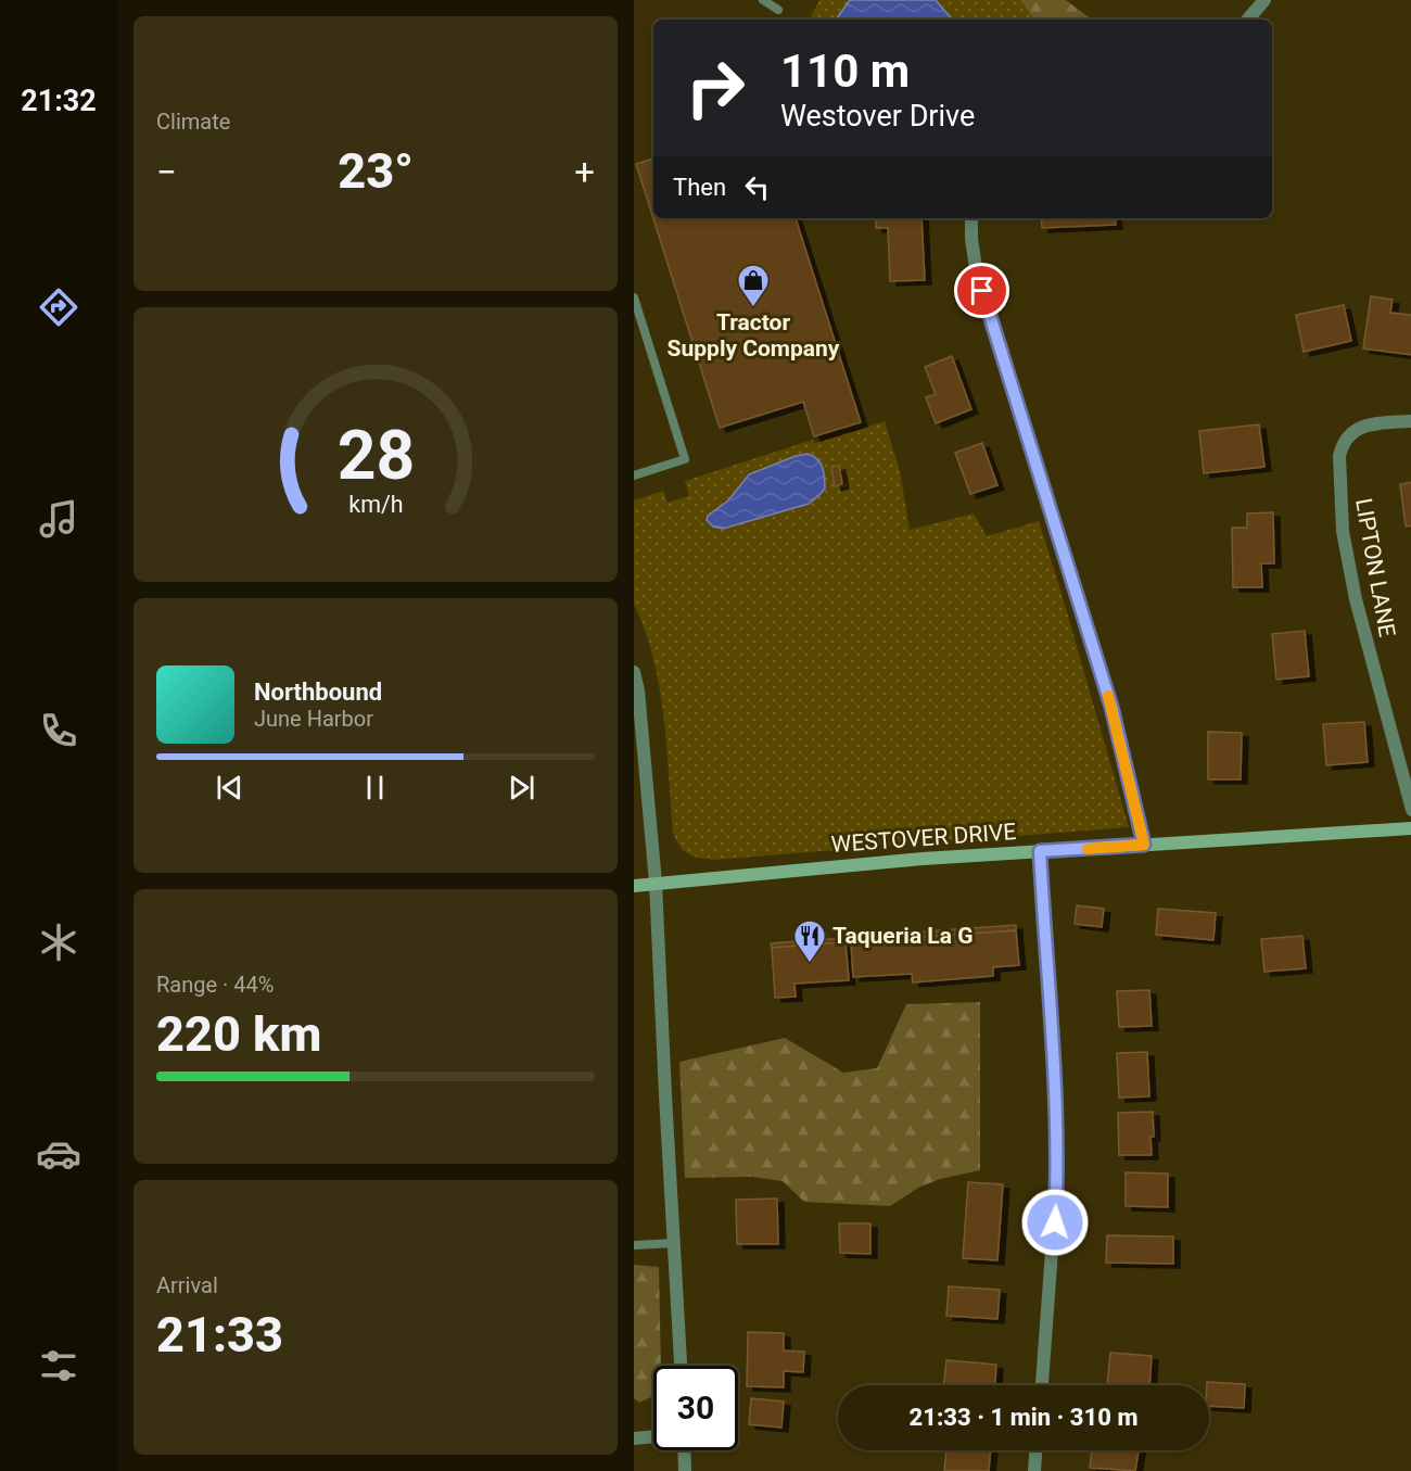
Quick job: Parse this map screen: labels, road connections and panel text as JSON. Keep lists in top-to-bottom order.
{
  "streets": {
    "main road": ["WESTOVER DRIVE"],
    "street": ["LIPTON LANE"]
  },
  "places": {
    "shop": ["Tractor Supply Company"],
    "restaurant": ["Taqueria La G"]
  },
  "page": {
    "tabs": "21:32",
    "tile": [
      "Climate",
      ["Range · 44%", "220 km"],
      ["Arrival", "21:33"]
    ],
    "turn": ["110 m", "Westover Drive"],
    "heat": ["−", "23°", "+"],
    "then": "Then",
    "song": ["Northbound", "June Harbor"],
    "limit": "30",
    "trip": "21:33 · 1 min · 310 m",
    "gauge": ["28", "km/h"]
  }
}
